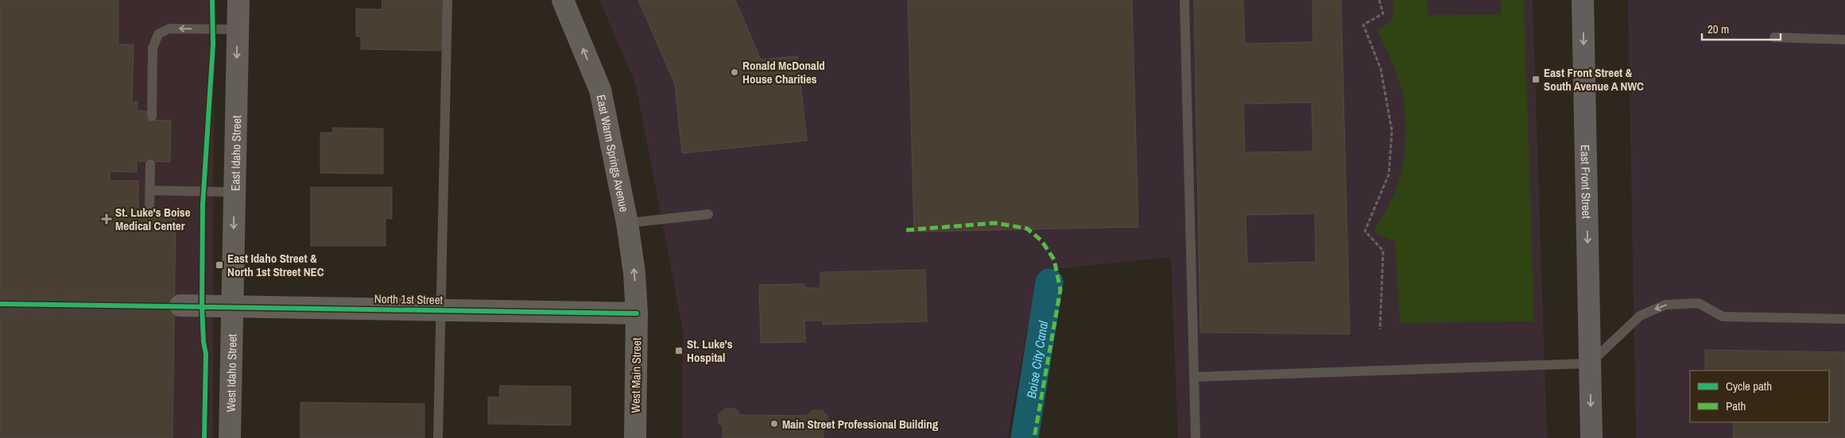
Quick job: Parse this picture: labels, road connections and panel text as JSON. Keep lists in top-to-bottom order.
{
  "streets": {
    "main road": [
      "East Idaho Street",
      "East Warm Springs Avenue",
      "East Front Street",
      "North 1st Street",
      "West Idaho Street",
      "West Main Street"
    ]
  },
  "crossings": [
    ["East Idaho Street", "North 1st Street"],
    ["East Idaho Street", "West Idaho Street"],
    ["East Warm Springs Avenue", "North 1st Street"],
    ["East Warm Springs Avenue", "West Main Street"],
    ["North 1st Street", "West Idaho Street"],
    ["North 1st Street", "West Main Street"]
  ],
  "one_way": ["East Idaho Street", "East Warm Springs Avenue", "East Front Street"],
  "water": ["Boise City Canal"],
  "places": {
    "other": ["Ronald McDonald House Charities", "Main Street Professional Building"],
    "transit": ["East Front Street & South Avenue A NWC", "East Idaho Street & North 1st Street NEC", "St. Luke's Hospital"],
    "health": ["St. Luke's Boise Medical Center"]
  },
  "legend": ["Cycle path", "Path"],
  "scale_bar": "20 m"
}
